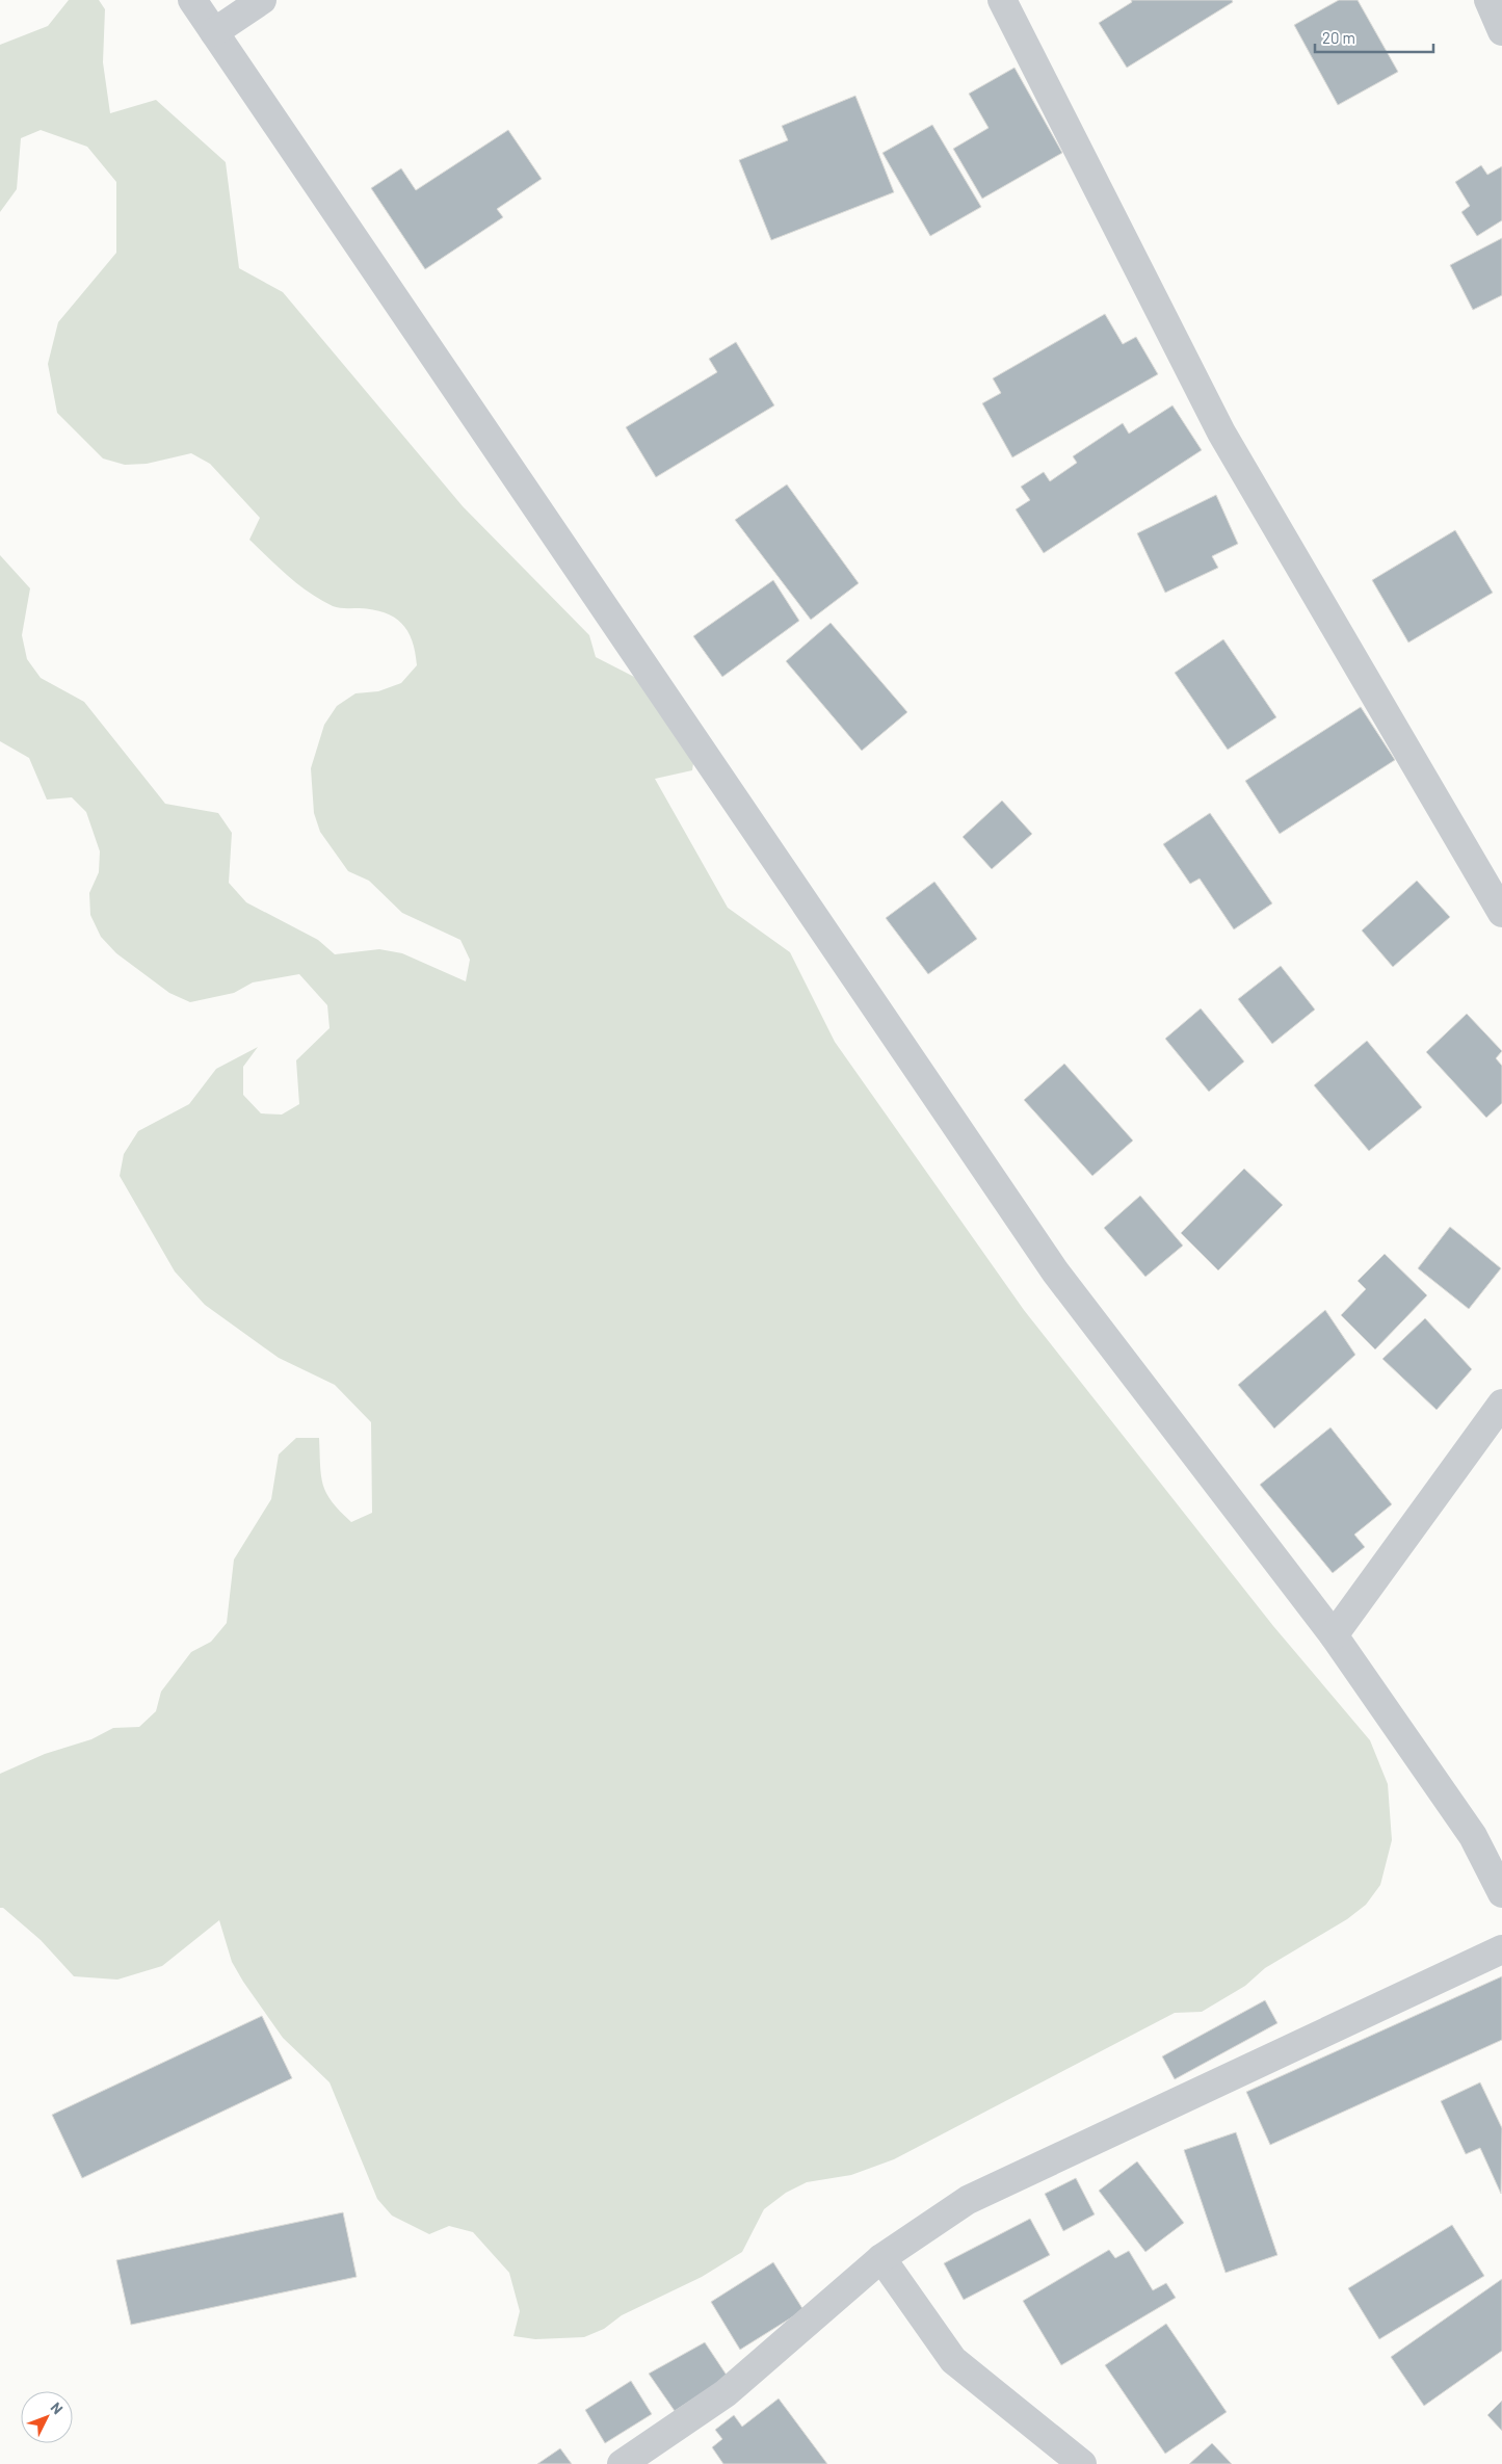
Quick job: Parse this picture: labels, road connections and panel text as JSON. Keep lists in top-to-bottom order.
{
  "scale_bar": "20 m",
  "north": "top right"
}
